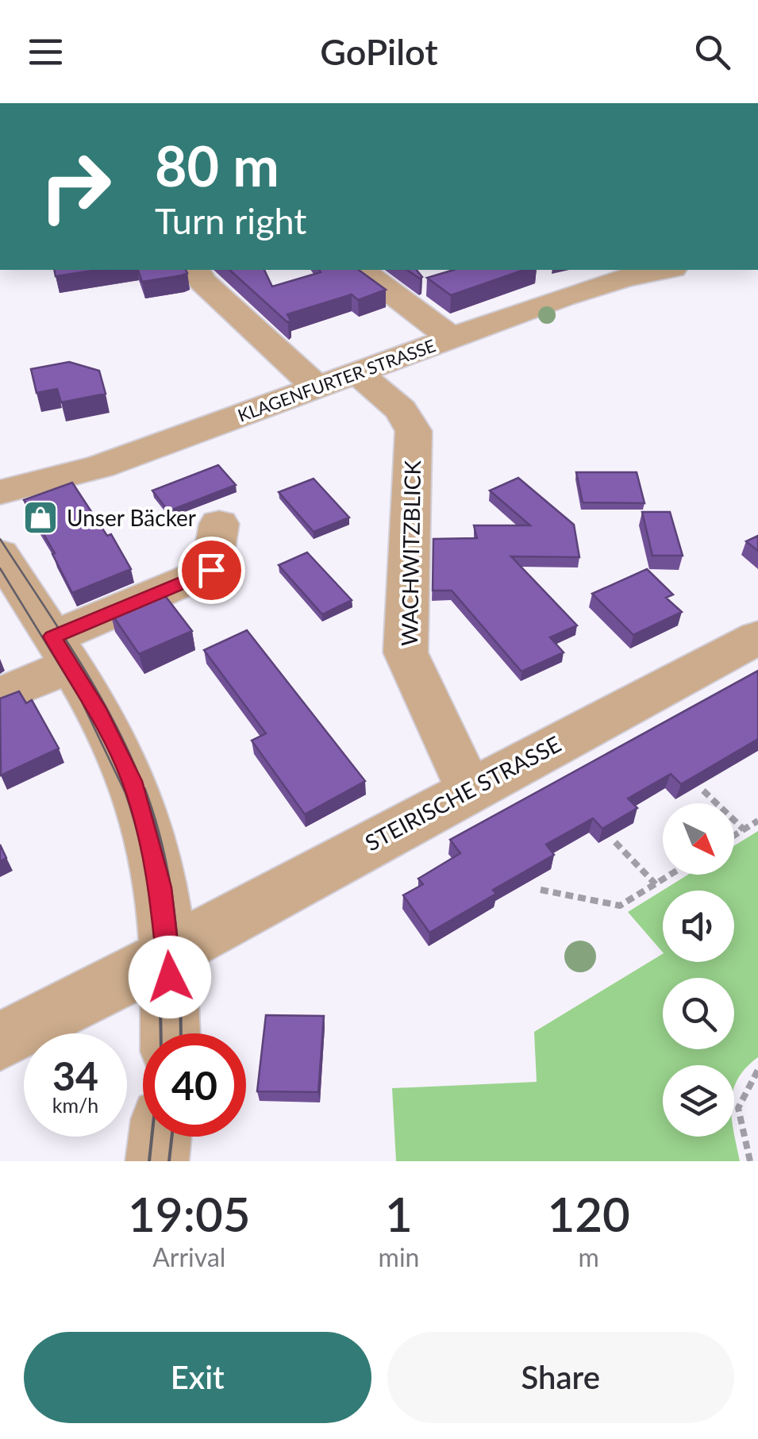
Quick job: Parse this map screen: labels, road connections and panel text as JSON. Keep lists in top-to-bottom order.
{
  "streets": {
    "street": ["KLAGENFURTER STRASSE", "WACHWITZBLICK", "STEIRISCHE STRASSE"]
  },
  "crossings": [
    ["KLAGENFURTER STRASSE", "WACHWITZBLICK"],
    ["WACHWITZBLICK", "STEIRISCHE STRASSE"]
  ],
  "places": {
    "shop": ["Unser Bäcker"]
  },
  "north": "bottom right",
  "page": {
    "header": "GoPilot",
    "turn": ["80 m", "Turn right"],
    "speed": "34 km/h",
    "limit": "40",
    "eta": [
      "19:05",
      "Arrival",
      "1",
      "min",
      "120",
      "m"
    ],
    "buttons": ["Exit", "Share"]
  }
}
